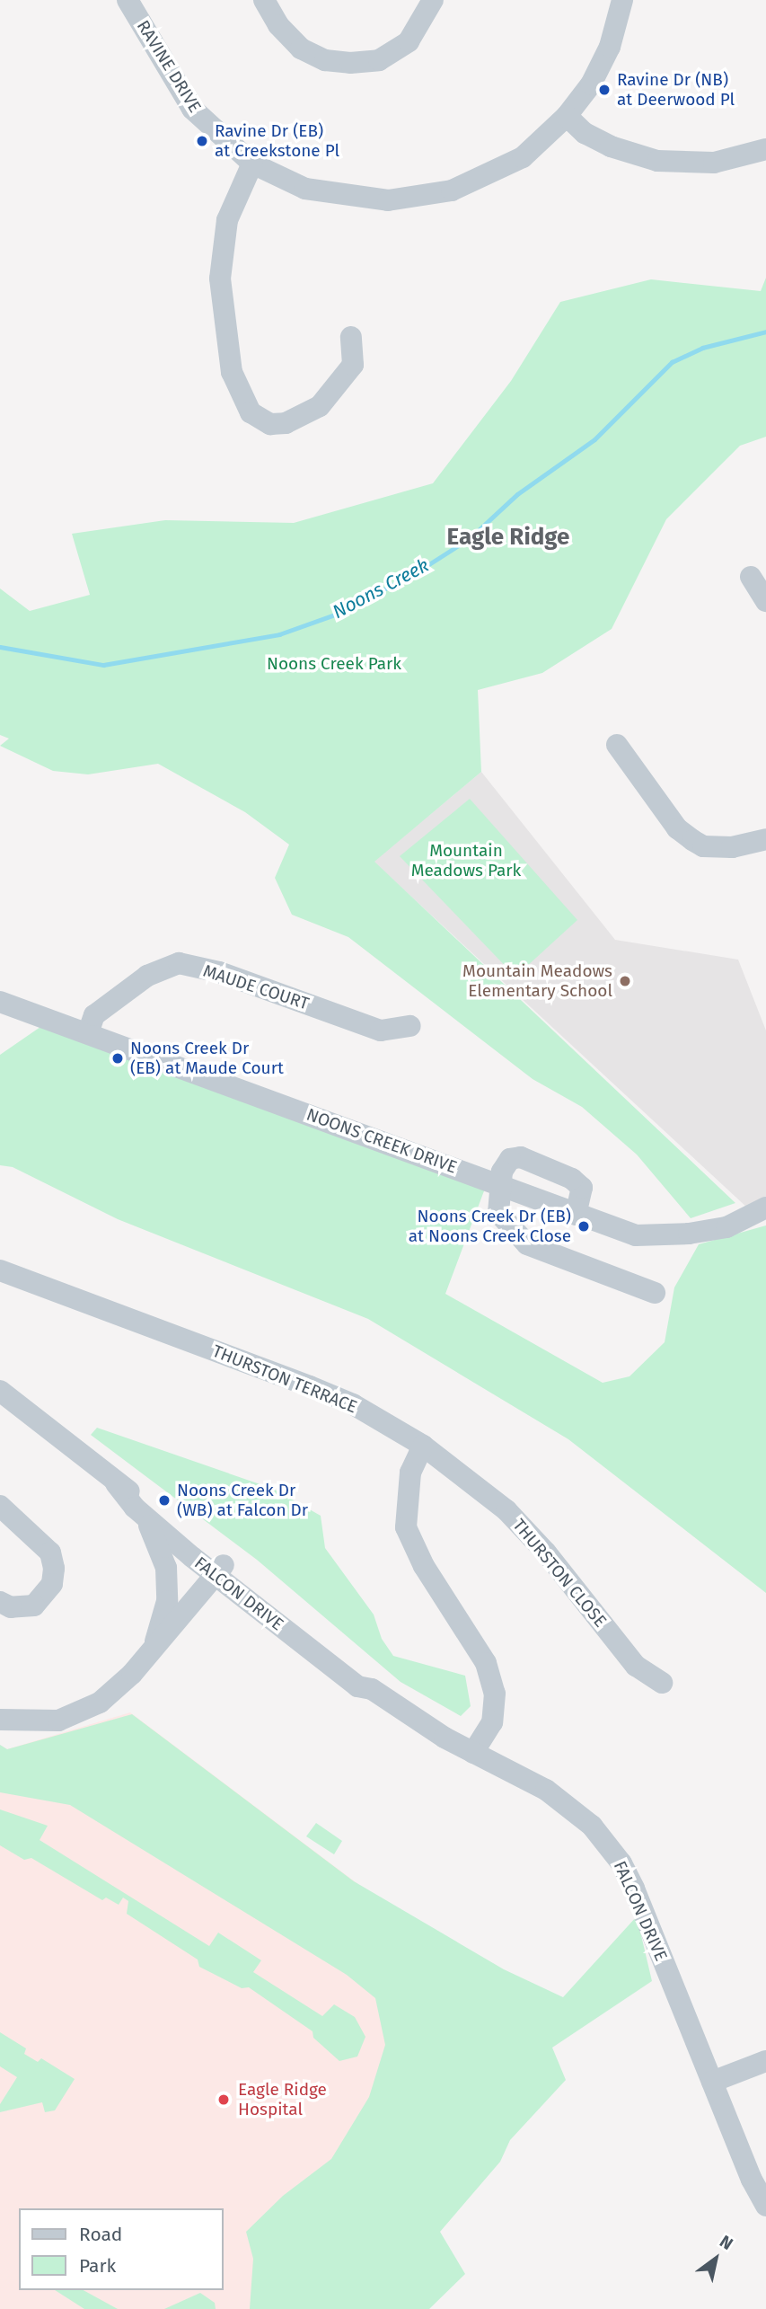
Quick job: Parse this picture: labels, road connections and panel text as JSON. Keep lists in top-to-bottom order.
{
  "streets": {
    "street": [
      "RAVINE DRIVE",
      "MAUDE COURT",
      "NOONS CREEK DRIVE",
      "THURSTON TERRACE",
      "THURSTON CLOSE",
      "FALCON DRIVE"
    ]
  },
  "crossings": [
    ["MAUDE COURT", "NOONS CREEK DRIVE"],
    ["THURSTON TERRACE", "THURSTON CLOSE"]
  ],
  "districts": ["Eagle Ridge"],
  "water": ["Noons Creek"],
  "parks": ["Noons Creek Park", "Mountain Meadows Park"],
  "places": [
    "Ravine Dr (NB) at Deerwood Pl",
    "Ravine Dr (EB) at Creekstone Pl",
    "Mountain Meadows Elementary School",
    "Noons Creek Dr (EB) at Maude Court",
    "Noons Creek Dr (EB) at Noons Creek Close",
    "Noons Creek Dr (WB) at Falcon Dr",
    "Eagle Ridge Hospital"
  ],
  "legend": ["Road", "Park"],
  "north": "top right"
}
